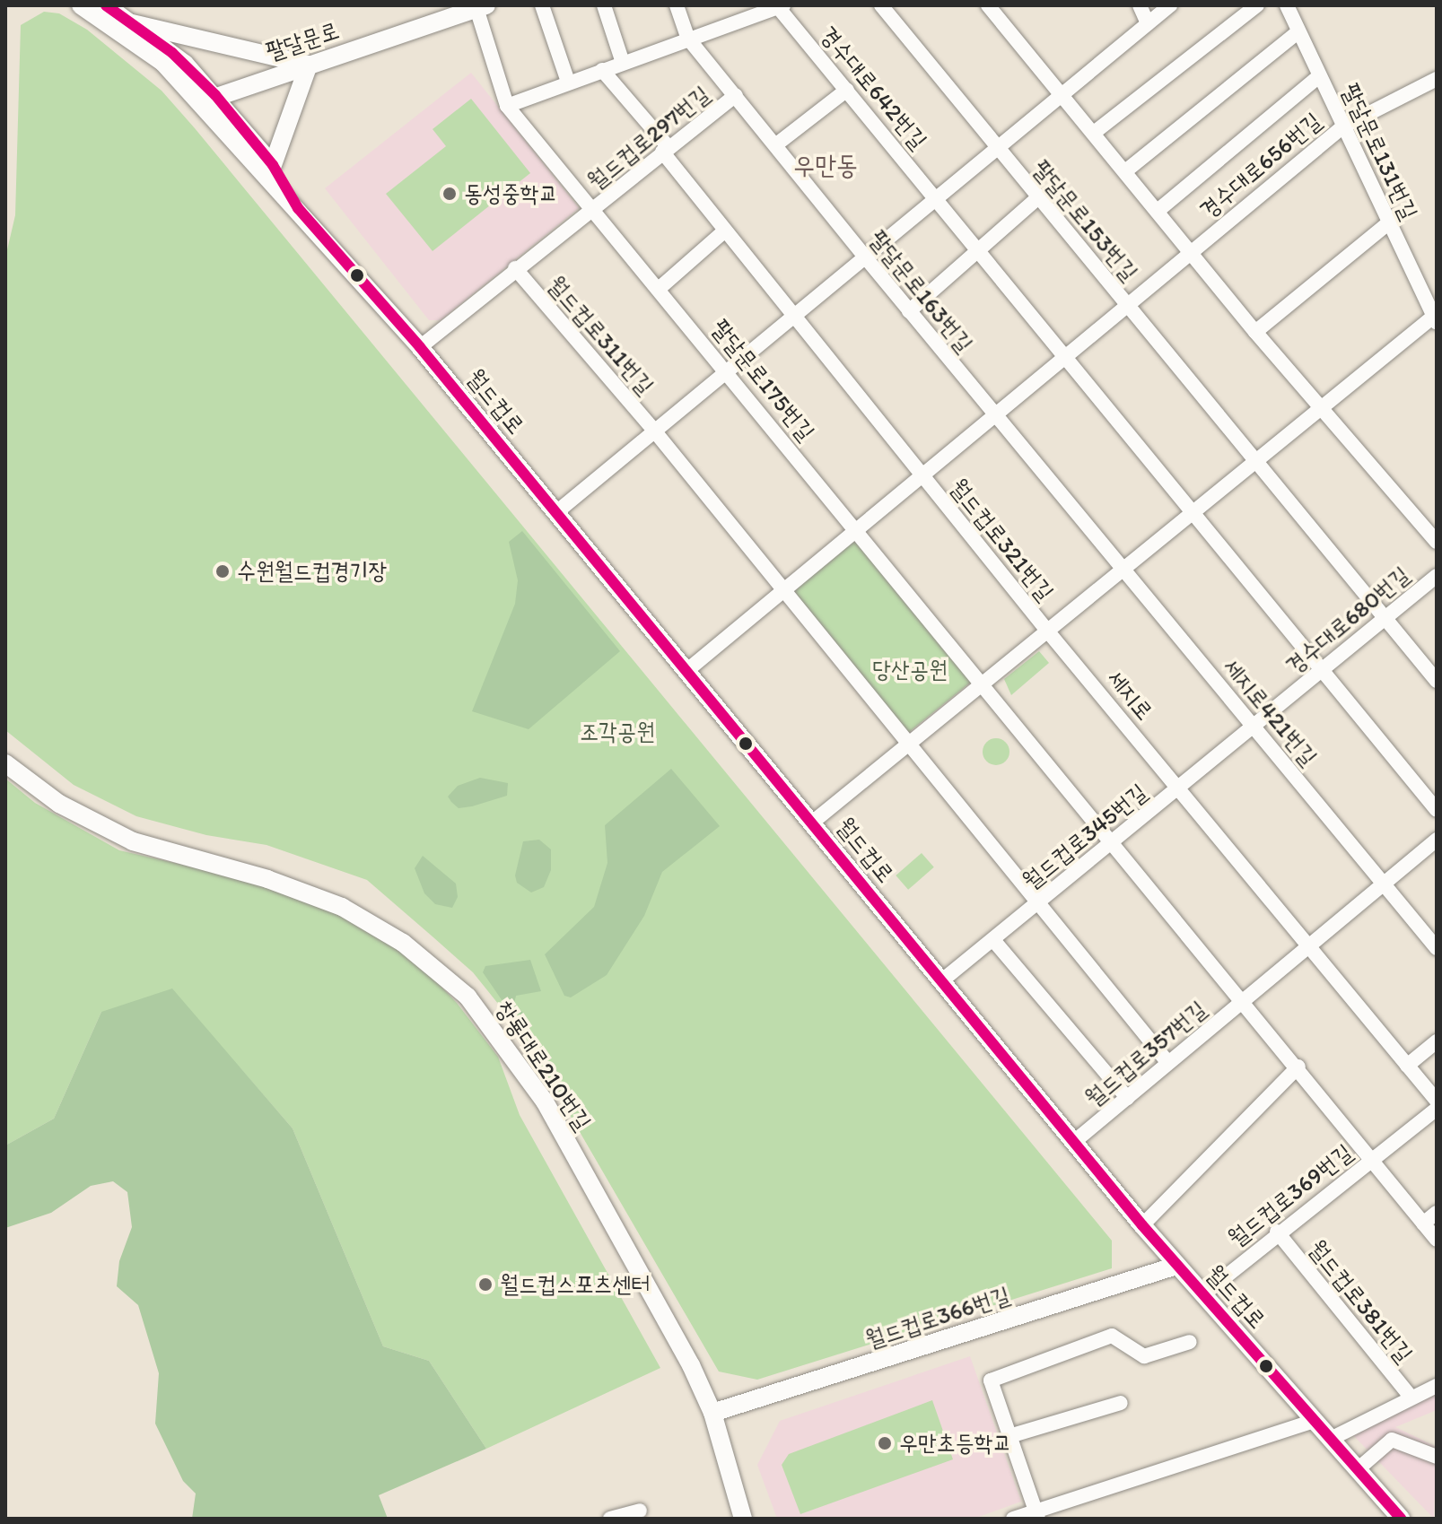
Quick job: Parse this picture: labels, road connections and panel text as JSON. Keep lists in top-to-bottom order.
{
  "streets": {
    "street": [
      "팔달문로",
      "경수대로642번길",
      "월드컵로297번길",
      "팔달문로131번길",
      "경수대로656번길",
      "팔달문로153번길",
      "팔달문로163번길",
      "월드컵로311번길",
      "팔달문로175번길",
      "월드컵로",
      "월드컵로321번길",
      "경수대로680번길",
      "세지로",
      "세지로421번길",
      "월드컵로345번길",
      "월드컵로357번길",
      "창룡대로210번길",
      "월드컵로369번길",
      "월드컵로381번길",
      "월드컵로366번길"
    ]
  },
  "crossings": [
    ["팔달문로", "팔달문로175번길"],
    ["팔달문로", "월드컵로"],
    ["경수대로642번길", "경수대로656번길"],
    ["월드컵로297번길", "팔달문로163번길"],
    ["월드컵로297번길", "월드컵로311번길"],
    ["월드컵로297번길", "팔달문로175번길"],
    ["월드컵로297번길", "월드컵로"],
    ["팔달문로131번길", "경수대로656번길"],
    ["경수대로656번길", "팔달문로153번길"],
    ["경수대로656번길", "팔달문로163번길"],
    ["경수대로656번길", "월드컵로321번길"],
    ["팔달문로163번길", "월드컵로311번길"],
    ["팔달문로163번길", "월드컵로321번길"],
    ["팔달문로163번길", "세지로421번길"],
    ["월드컵로311번길", "팔달문로175번길"],
    ["월드컵로311번길", "월드컵로"],
    ["월드컵로311번길", "월드컵로321번길"],
    ["팔달문로175번길", "월드컵로321번길"],
    ["월드컵로", "월드컵로321번길"],
    ["월드컵로", "월드컵로345번길"],
    ["월드컵로", "월드컵로357번길"],
    ["월드컵로", "월드컵로369번길"],
    ["월드컵로", "월드컵로381번길"],
    ["월드컵로", "월드컵로366번길"],
    ["월드컵로321번길", "세지로"],
    ["경수대로680번길", "세지로421번길"],
    ["경수대로680번길", "월드컵로345번길"],
    ["세지로", "월드컵로345번길"],
    ["세지로421번길", "월드컵로345번길"],
    ["세지로421번길", "월드컵로357번길"],
    ["월드컵로357번길", "월드컵로369번길"],
    ["창룡대로210번길", "월드컵로366번길"],
    ["월드컵로369번길", "월드컵로381번길"]
  ],
  "districts": ["우만동"],
  "parks": ["당산공원", "조각공원"],
  "places": [
    "동성중학교",
    "수원월드컵경기장",
    "월드컵스포츠센터",
    "우만초등학교"
  ]
}
